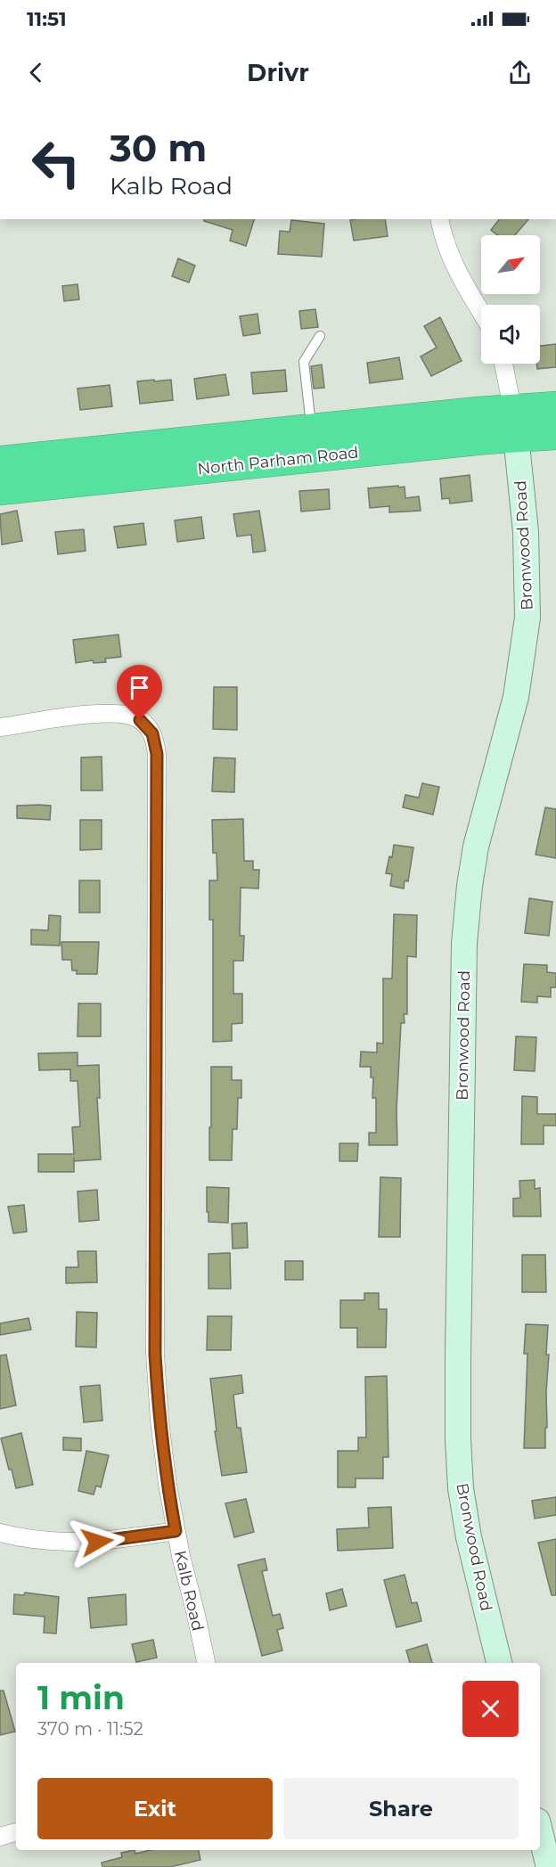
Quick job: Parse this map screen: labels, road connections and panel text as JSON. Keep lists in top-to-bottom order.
{
  "streets": {
    "highway": ["North Parham Road"],
    "street": ["Bronwood Road", "Kalb Road"]
  },
  "crossings": [
    ["North Parham Road", "Bronwood Road"]
  ],
  "north": "top right",
  "page": {
    "status": "11:51",
    "header": "Drivr",
    "turn": ["30 m", "Kalb Road"],
    "heading": ["1 min", "370 m · 11:52"],
    "buttons": ["Exit", "Share"]
  }
}
